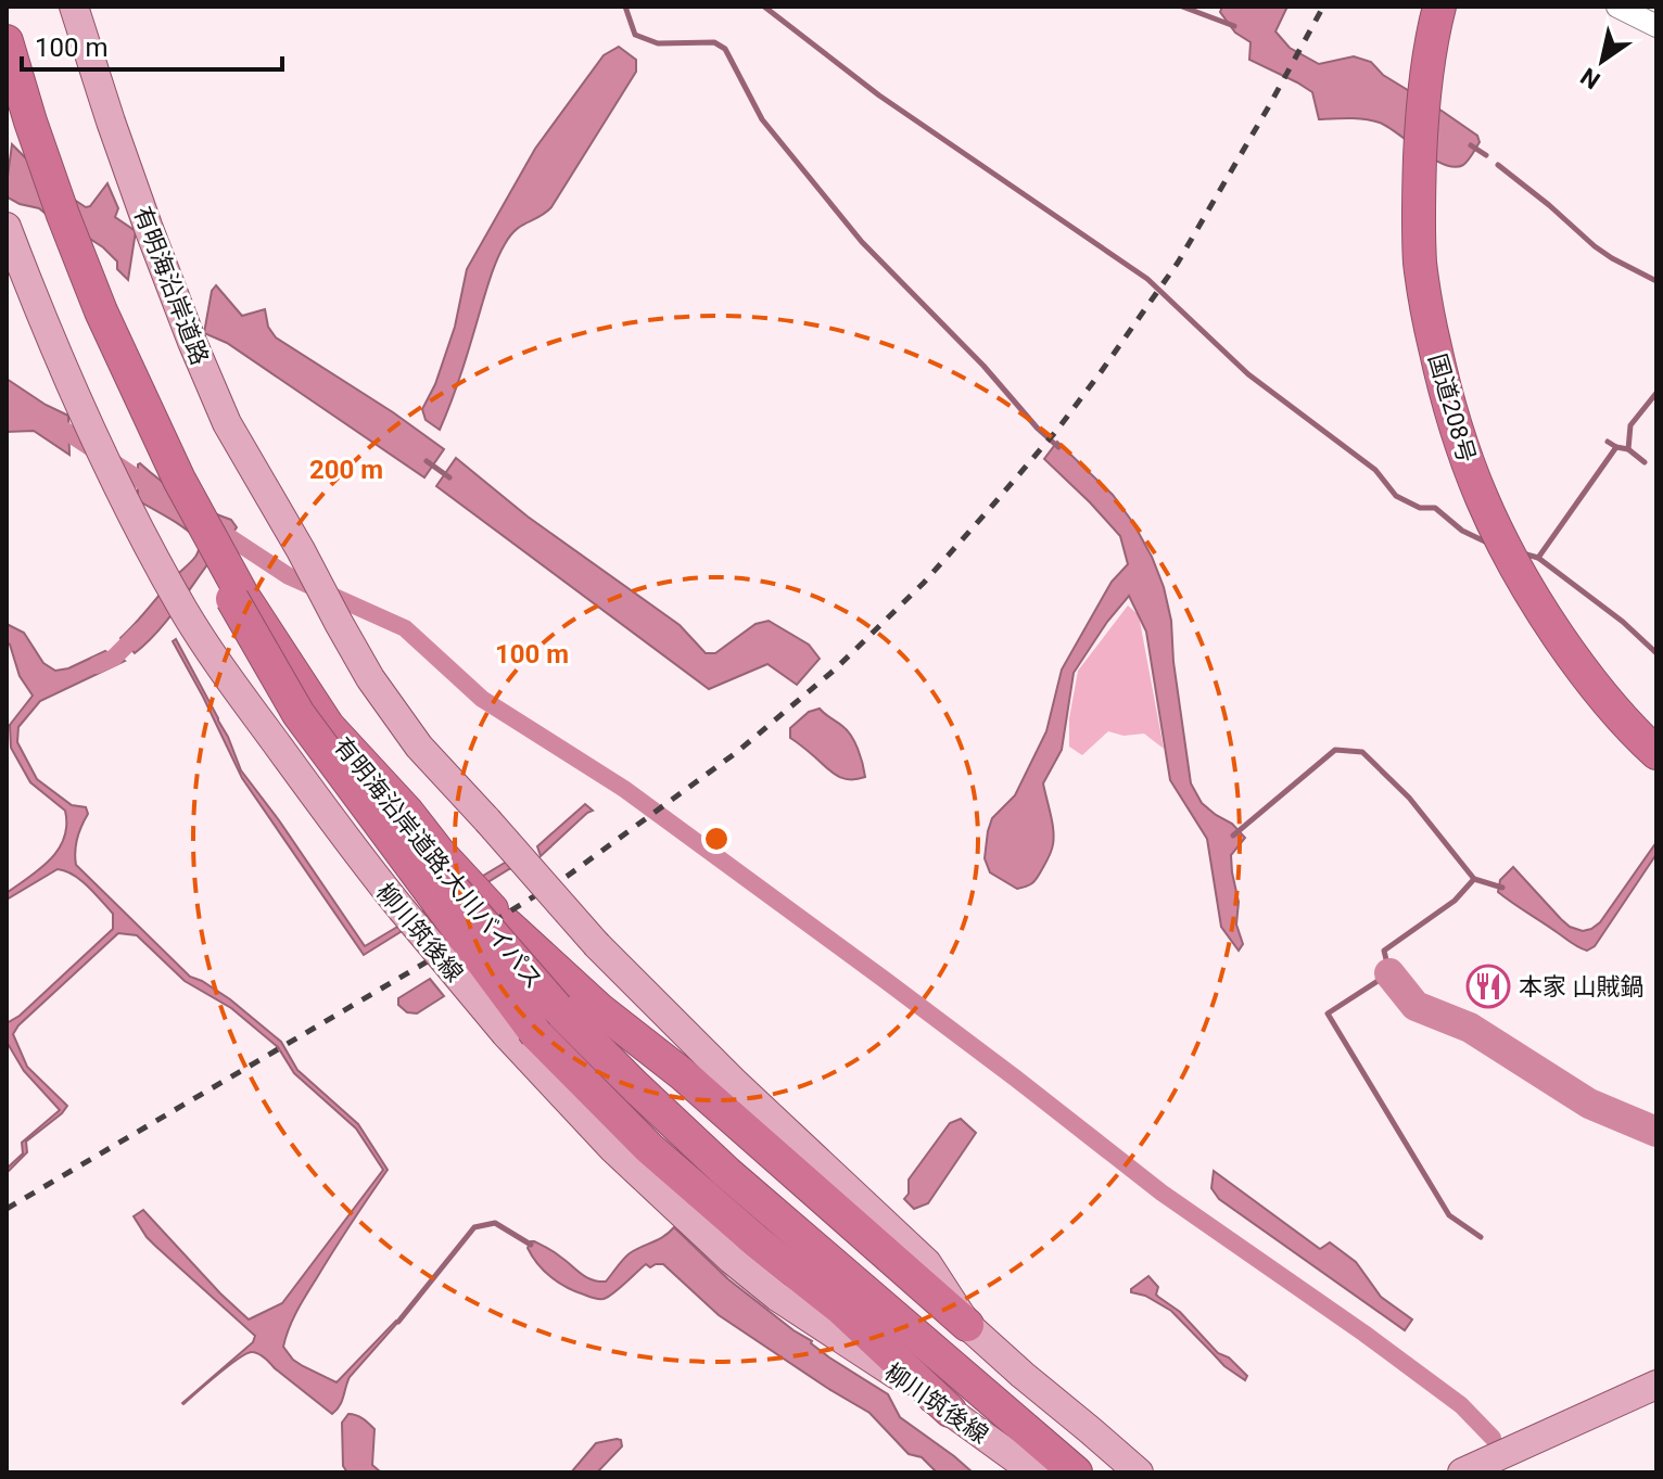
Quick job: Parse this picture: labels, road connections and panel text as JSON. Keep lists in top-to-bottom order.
{
  "streets": {
    "highway": ["国道208号", "有明海沿岸道路;大川バイパス"],
    "main road": ["有明海沿岸道路", "柳川筑後線"]
  },
  "crossings": [
    ["有明海沿岸道路;大川バイパス", "柳川筑後線"]
  ],
  "places": {
    "restaurant": ["本家 山賊鍋"]
  },
  "scale_bar": "100 m",
  "north": "bottom left",
  "rings": ["200 m", "100 m"]
}
